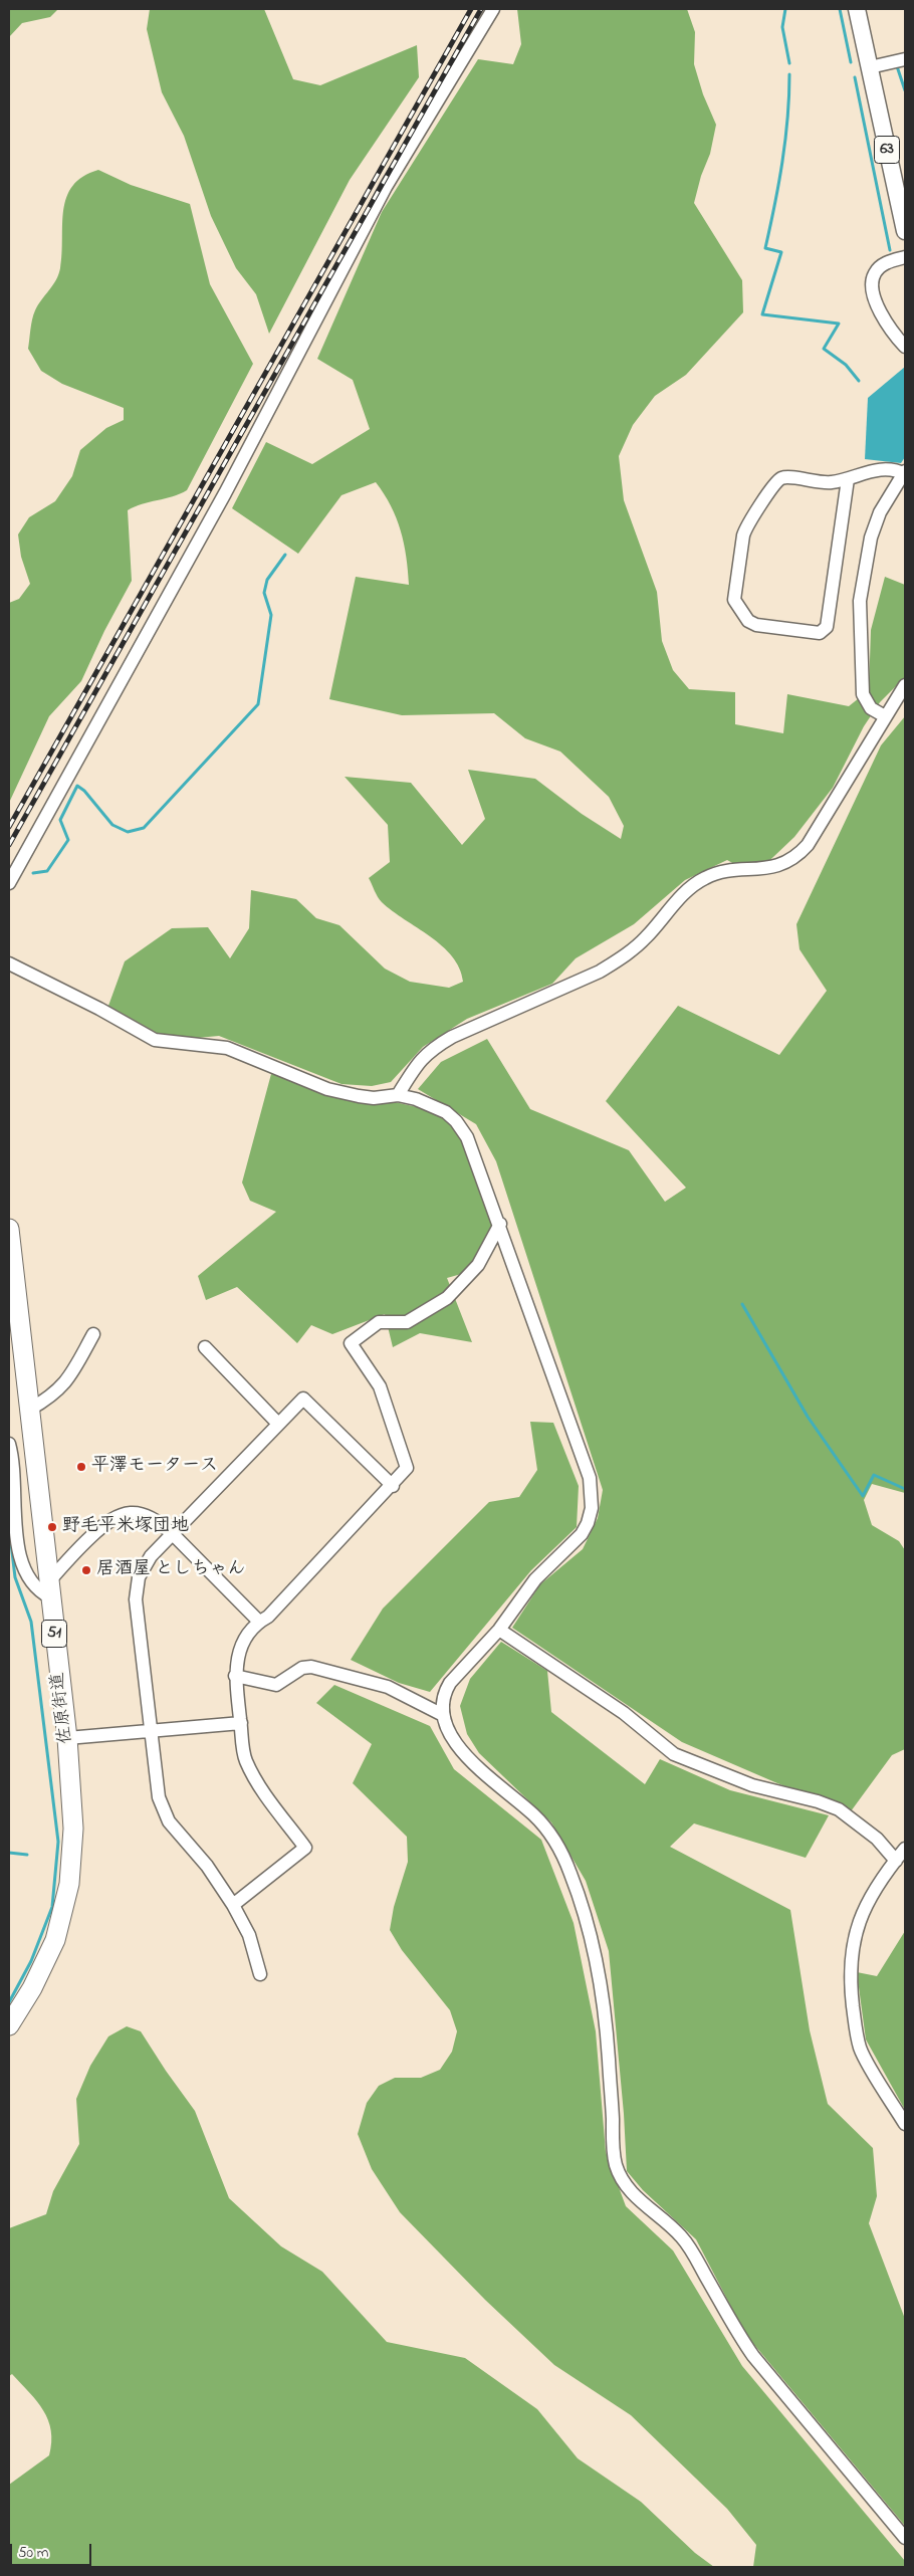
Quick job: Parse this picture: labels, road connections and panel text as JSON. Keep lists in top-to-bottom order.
{
  "streets": {
    "highway": ["51", "佐原街道"],
    "main road": ["63"]
  },
  "places": ["平澤モータース", "野毛平米塚団地", "居酒屋 としちゃん"],
  "scale_bar": "50 m"
}
